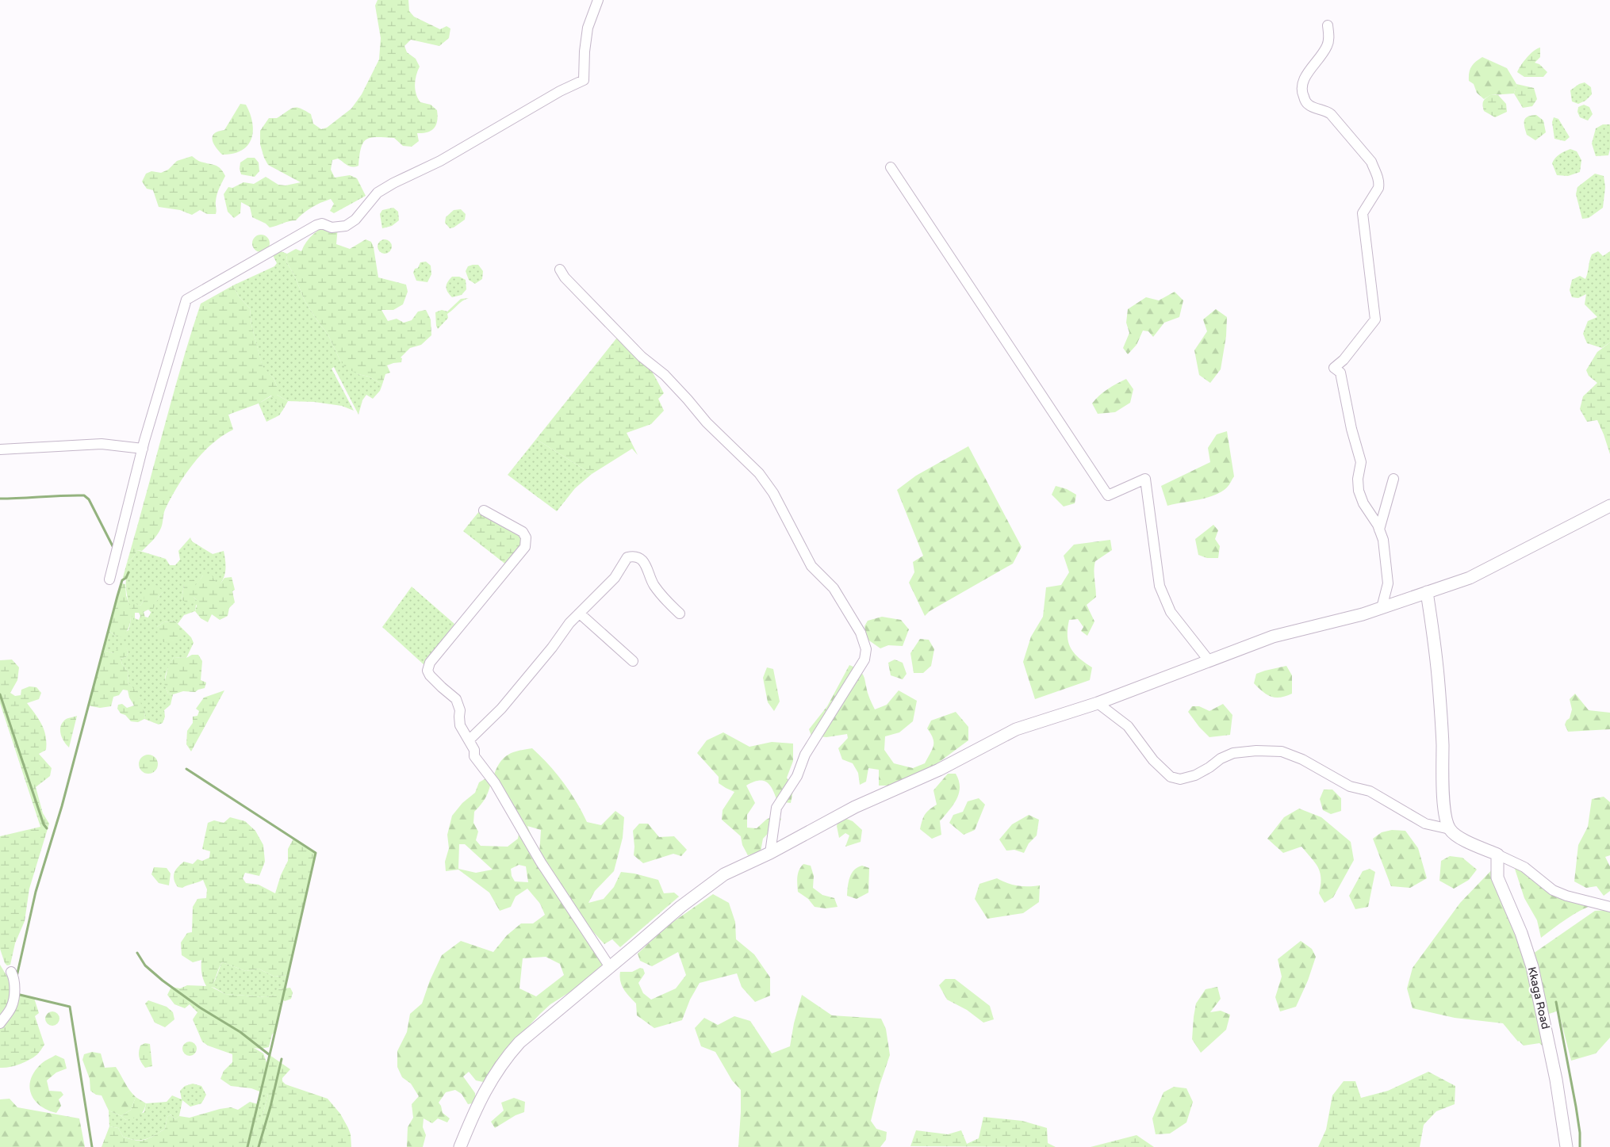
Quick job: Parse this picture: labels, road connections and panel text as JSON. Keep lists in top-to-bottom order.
{
  "streets": {
    "street": ["Kkaga Road"]
  }
}
